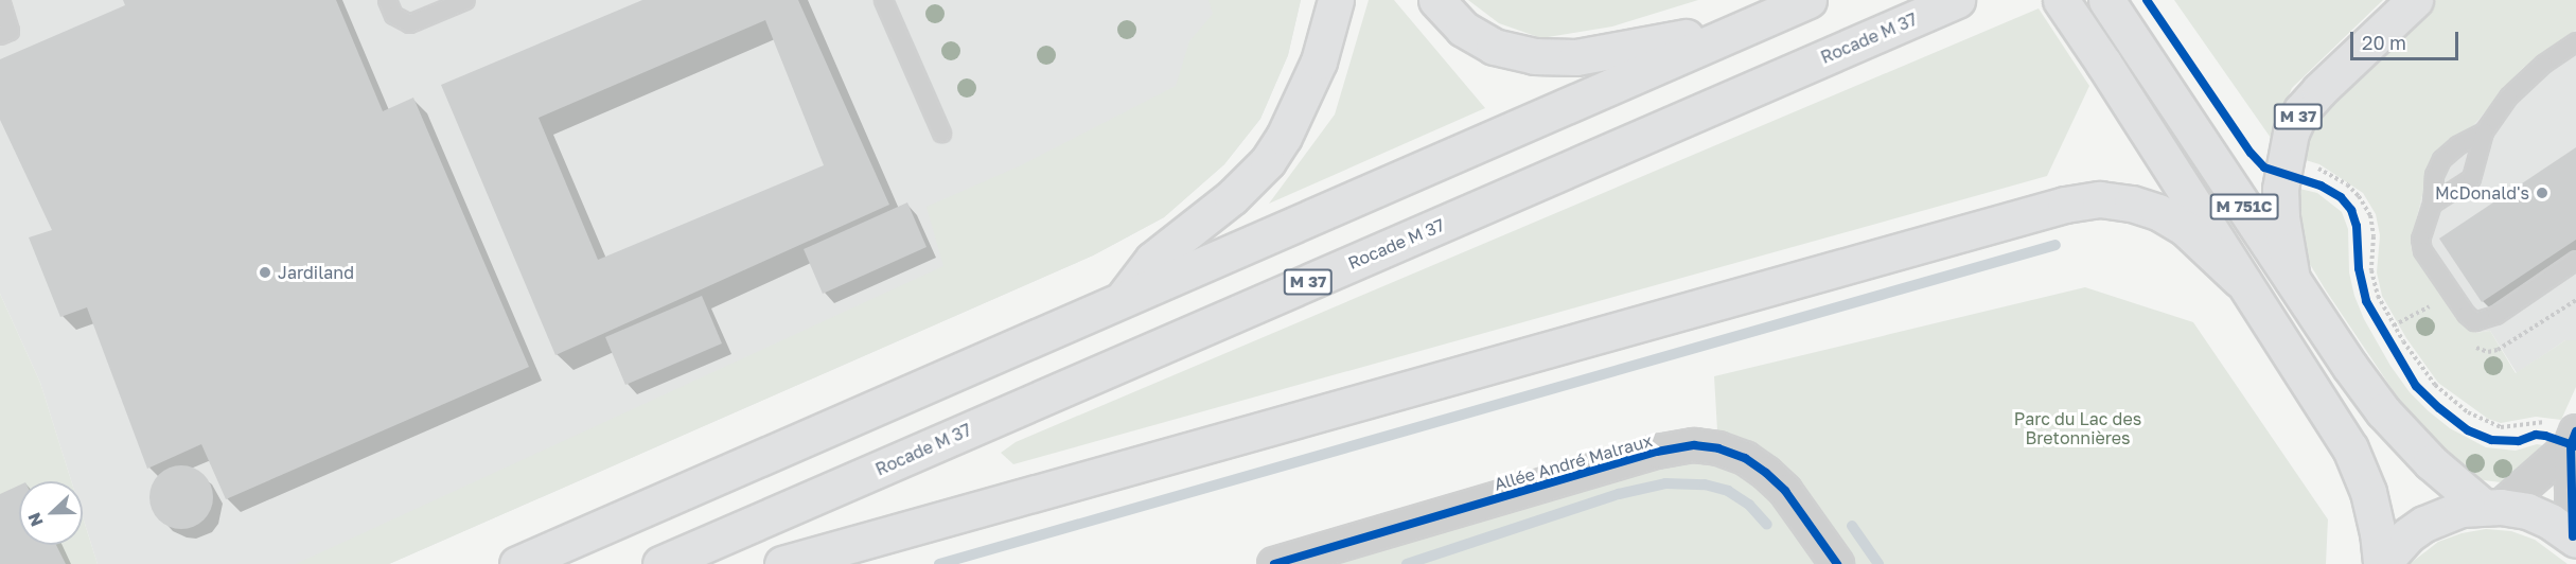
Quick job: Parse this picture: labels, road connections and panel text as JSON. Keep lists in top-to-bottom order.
{
  "streets": {
    "main road": ["Rocade M 37", "M 37", "M 751C"],
    "street": ["Allée André Malraux"]
  },
  "crossings": [
    ["M 37", "M 751C"]
  ],
  "parks": ["Parc du Lac des Bretonnières"],
  "places": ["McDonald's", "Jardiland"],
  "scale_bar": "20 m",
  "north": "left"
}
